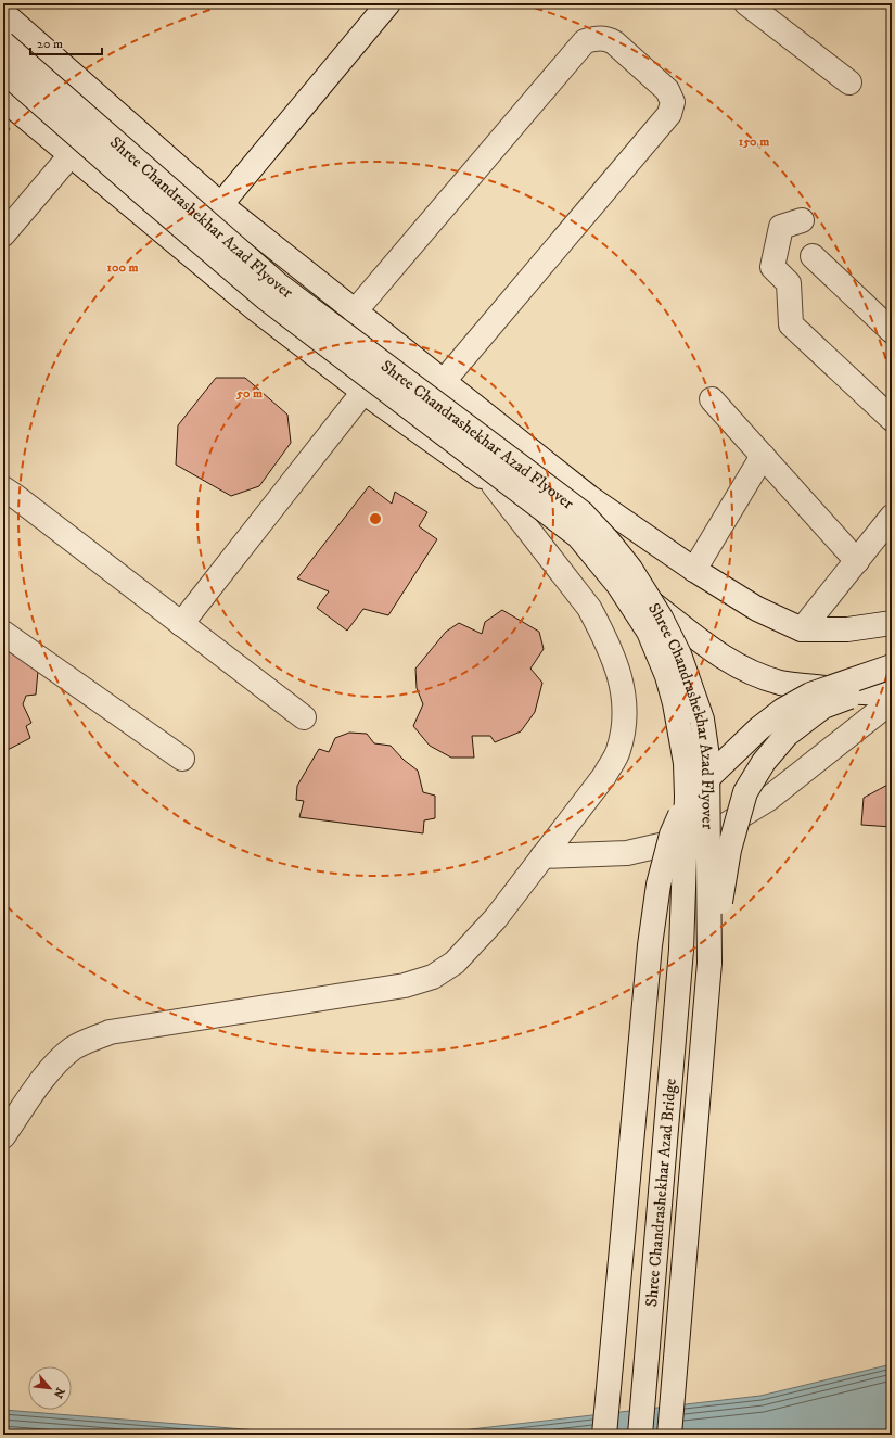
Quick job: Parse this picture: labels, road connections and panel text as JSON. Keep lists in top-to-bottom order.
{
  "streets": {
    "main road": ["Shree Chandrashekhar Azad Flyover", "Shree Chandrashekhar Azad Bridge"]
  },
  "crossings": [
    ["Shree Chandrashekhar Azad Flyover", "Shree Chandrashekhar Azad Bridge"]
  ],
  "scale_bar": "20 m",
  "north": "bottom right",
  "rings": ["150 m", "100 m", "50 m"]
}
